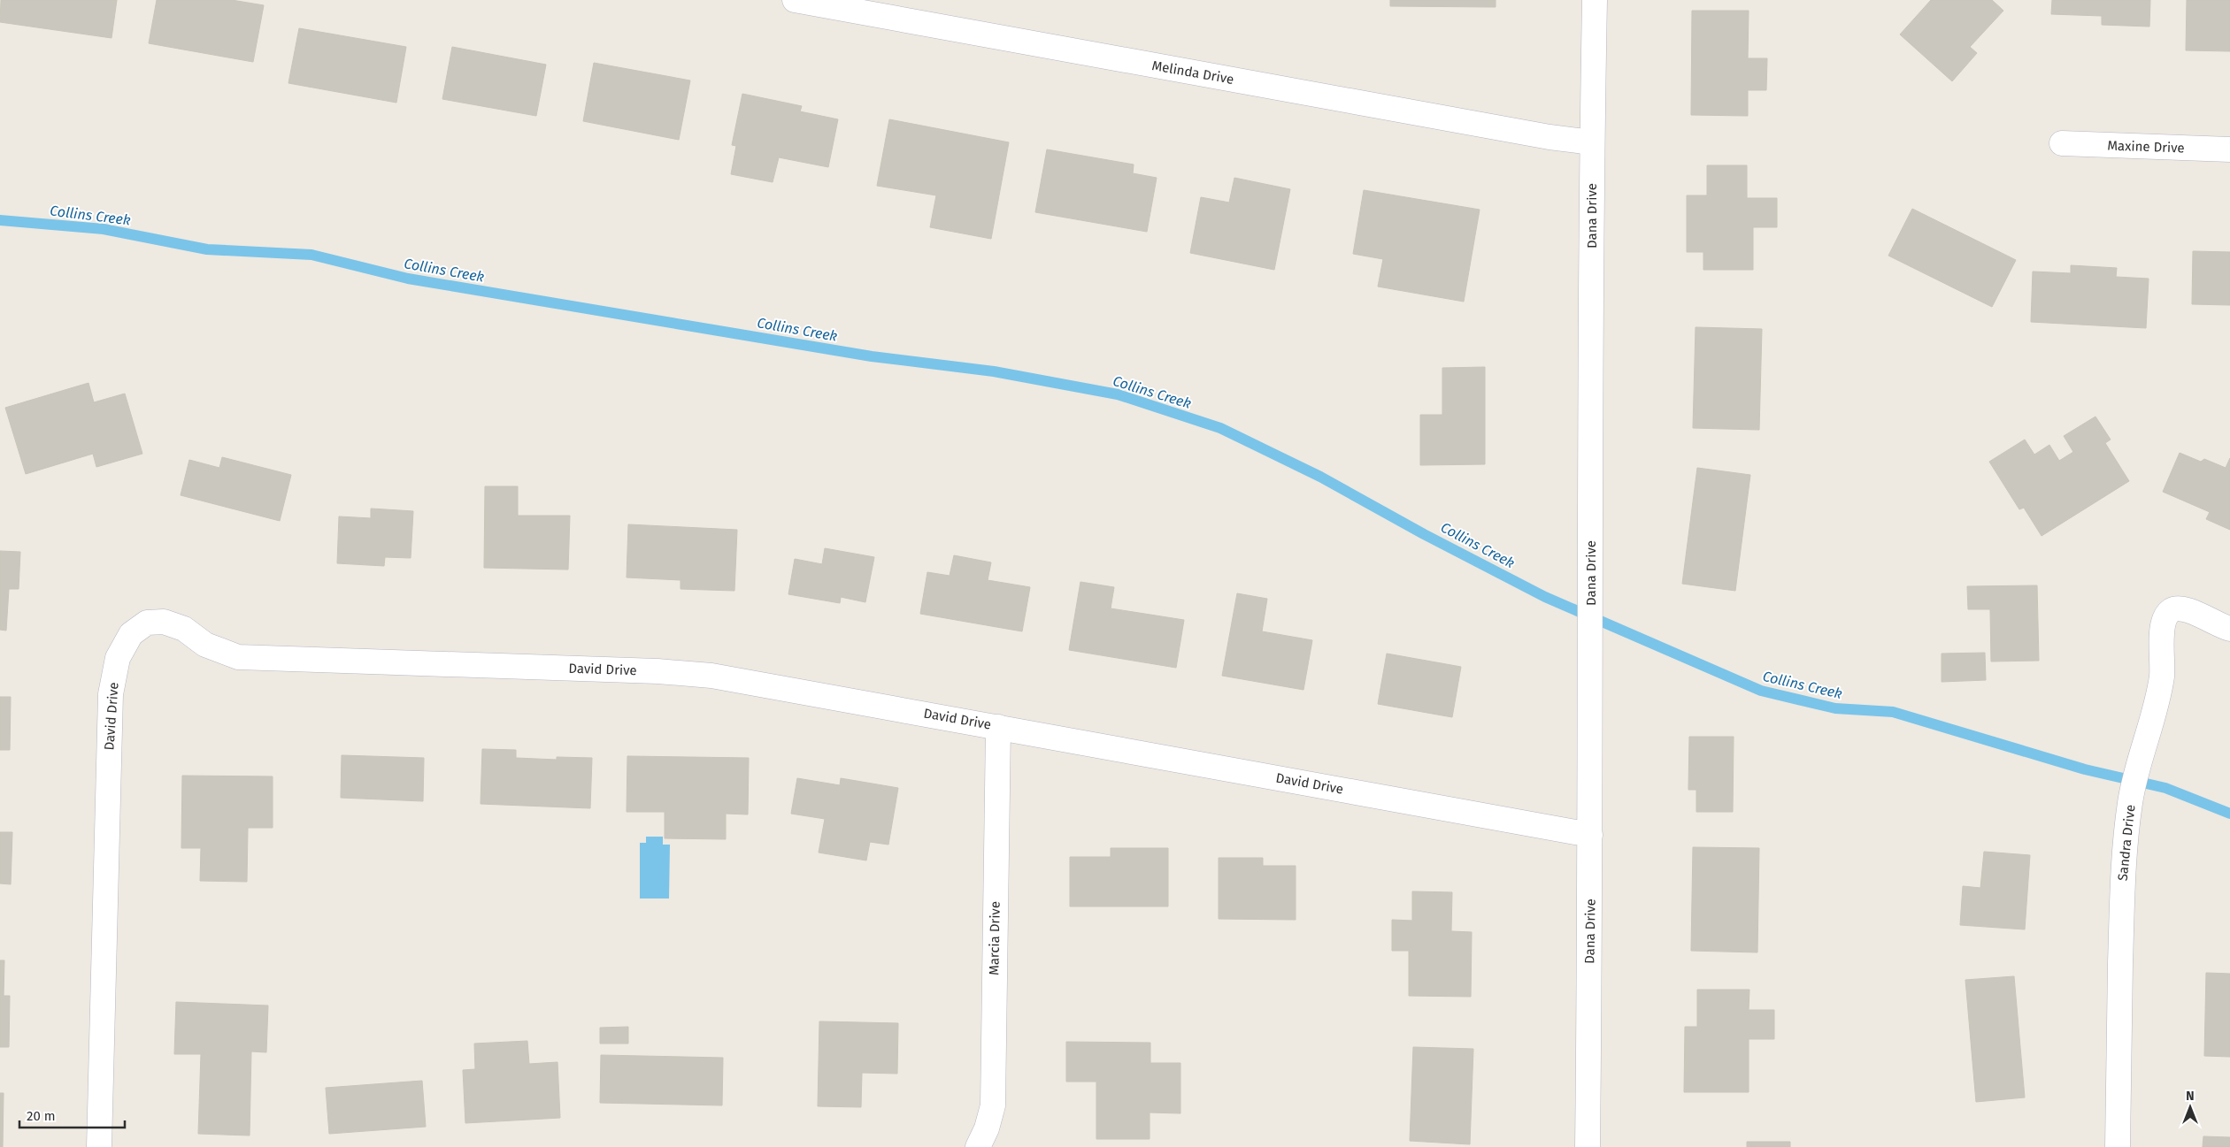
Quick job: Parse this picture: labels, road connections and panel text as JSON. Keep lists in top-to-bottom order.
{
  "streets": {
    "street": [
      "Melinda Drive",
      "Maxine Drive",
      "Dana Drive",
      "David Drive",
      "Sandra Drive",
      "Marcia Drive"
    ]
  },
  "crossings": [
    ["Melinda Drive", "Dana Drive"],
    ["Dana Drive", "David Drive"],
    ["David Drive", "Marcia Drive"]
  ],
  "water": ["Collins Creek"],
  "scale_bar": "20 m",
  "north": "top"
}
